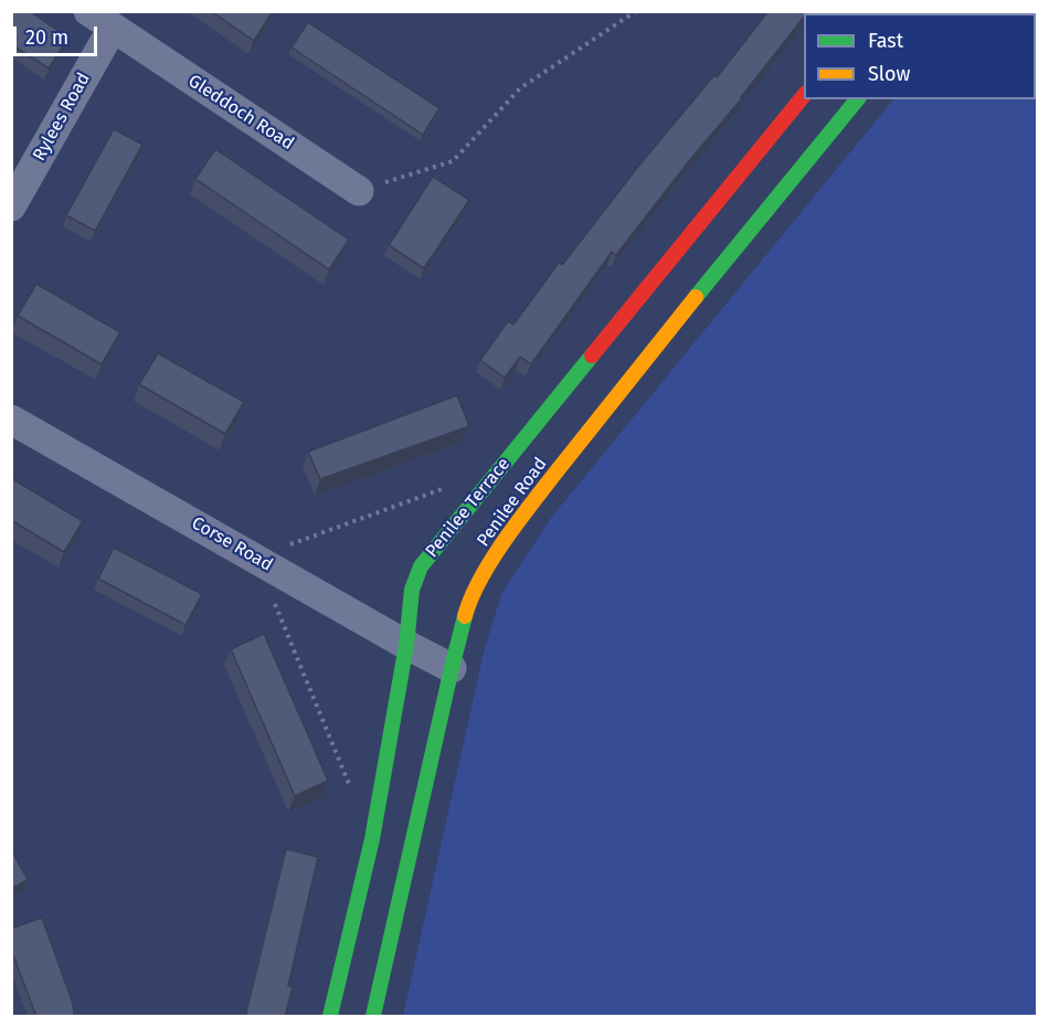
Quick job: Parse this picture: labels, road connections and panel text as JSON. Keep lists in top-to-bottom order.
{
  "streets": {
    "street": [
      "Gleddoch Road",
      "Rylees Road",
      "Penilee Road",
      "Penilee Terrace",
      "Corse Road"
    ]
  },
  "crossings": [
    ["Gleddoch Road", "Rylees Road"],
    ["Penilee Road", "Corse Road"],
    ["Penilee Terrace", "Corse Road"]
  ],
  "legend": ["Fast", "Slow"],
  "scale_bar": "20 m"
}
